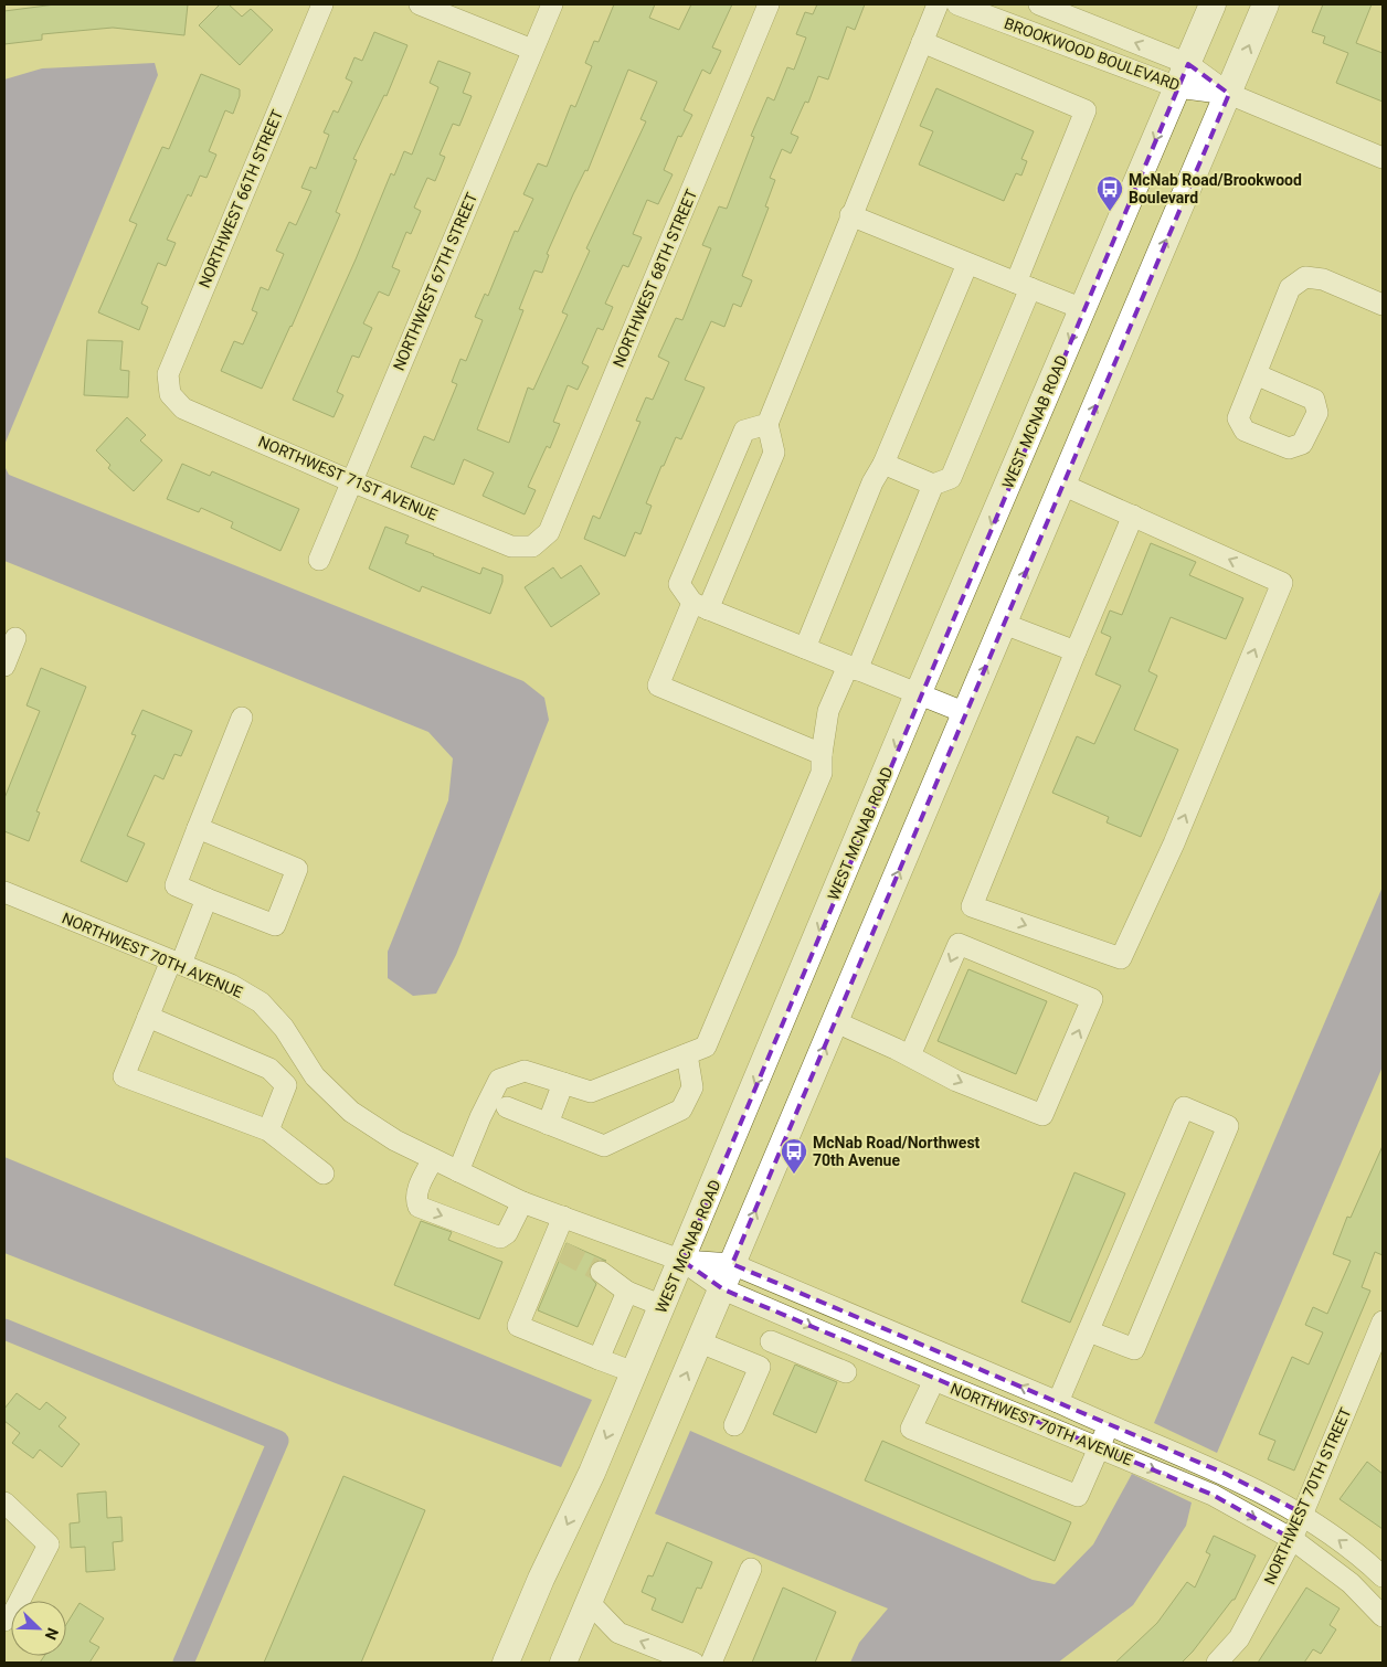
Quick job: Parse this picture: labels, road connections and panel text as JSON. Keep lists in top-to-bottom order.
{
  "streets": {
    "main road": ["WEST MCNAB ROAD"],
    "street": [
      "BROOKWOOD BOULEVARD",
      "NORTHWEST 66TH STREET",
      "NORTHWEST 68TH STREET",
      "NORTHWEST 67TH STREET",
      "NORTHWEST 71ST AVENUE",
      "NORTHWEST 70TH AVENUE",
      "NORTHWEST 70TH STREET"
    ]
  },
  "crossings": [
    ["BROOKWOOD BOULEVARD", "WEST MCNAB ROAD"],
    ["NORTHWEST 66TH STREET", "NORTHWEST 71ST AVENUE"],
    ["NORTHWEST 68TH STREET", "NORTHWEST 71ST AVENUE"],
    ["NORTHWEST 67TH STREET", "NORTHWEST 71ST AVENUE"],
    ["WEST MCNAB ROAD", "NORTHWEST 70TH AVENUE"],
    ["NORTHWEST 70TH AVENUE", "NORTHWEST 70TH STREET"]
  ],
  "places": {
    "bus stop": ["McNab Road/Brookwood Boulevard", "McNab Road/Northwest 70th Avenue"]
  },
  "north": "bottom right"
}
